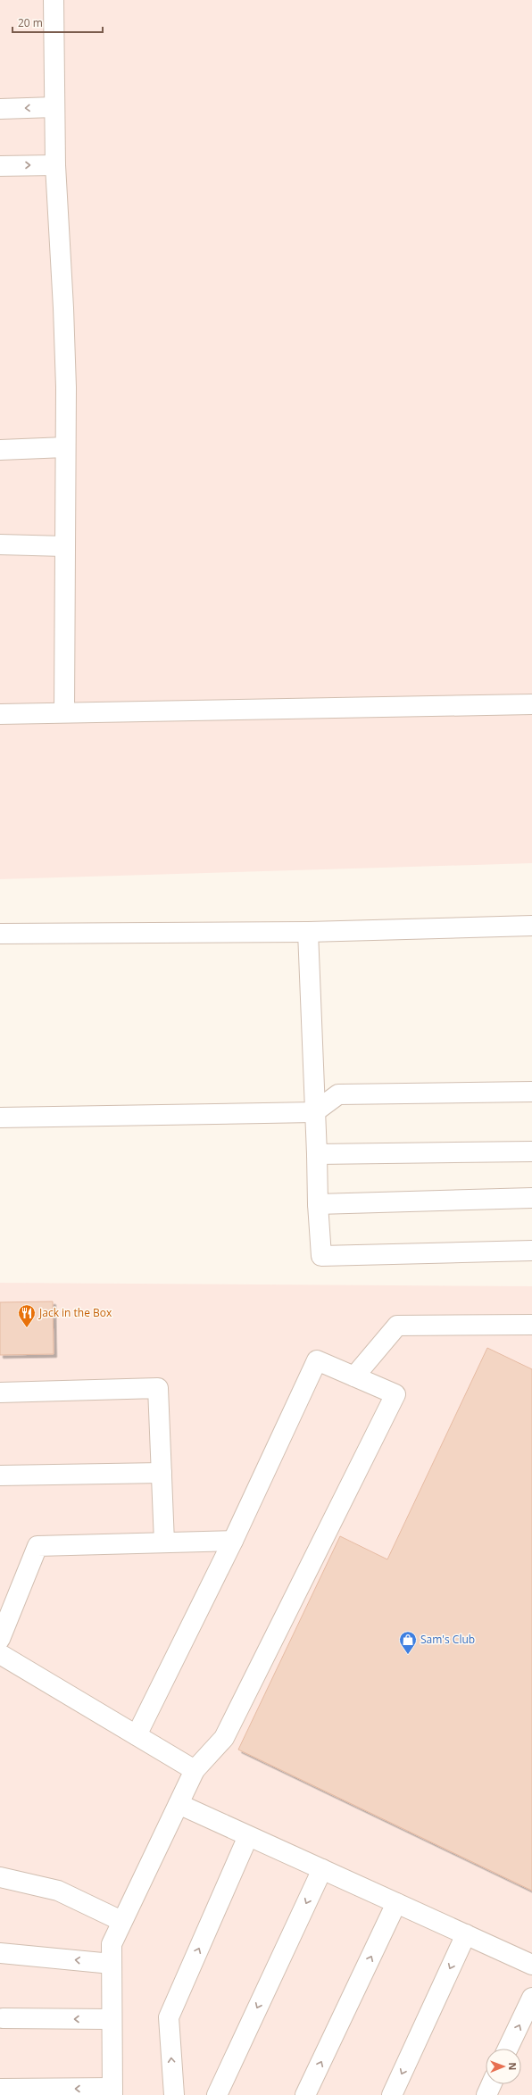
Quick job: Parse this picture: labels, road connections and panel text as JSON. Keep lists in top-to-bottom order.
{
  "places": {
    "restaurant": ["Jack in the Box"],
    "shop": ["Sam's Club"]
  },
  "scale_bar": "20 m",
  "north": "right"
}
